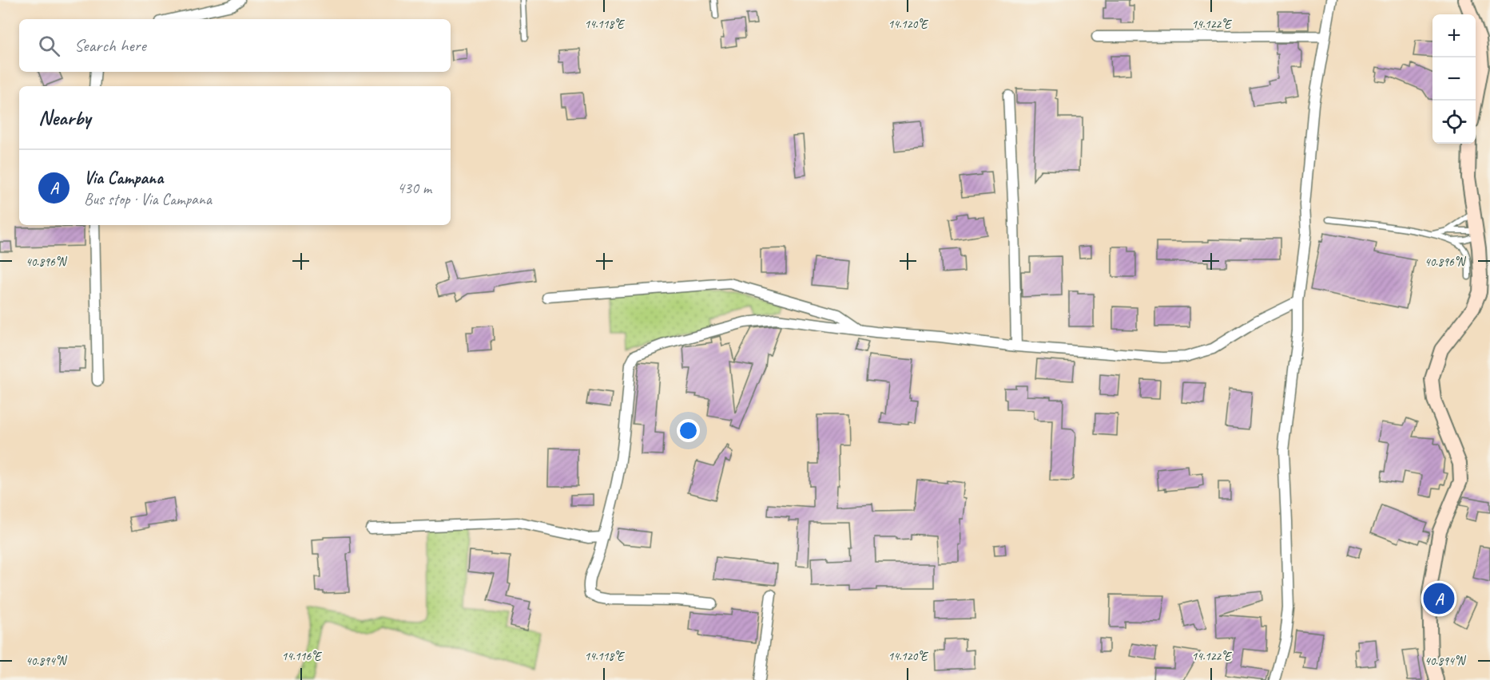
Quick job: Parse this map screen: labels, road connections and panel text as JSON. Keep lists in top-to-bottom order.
{
  "page": {
    "map_buttons": ["+", "−"],
    "search": "Search here",
    "heading": "Nearby",
    "list": [
      {
        "mark": "A",
        "name": "Via Campana",
        "note": "Bus stop · Via Campana",
        "value": "430 m"
      }
    ],
    "pins": "A"
  },
  "coordinates": [
    "14.118°E",
    "14.120°E",
    "14.122°E",
    "40.896°N",
    "14.116°E",
    "40.894°N"
  ]
}
